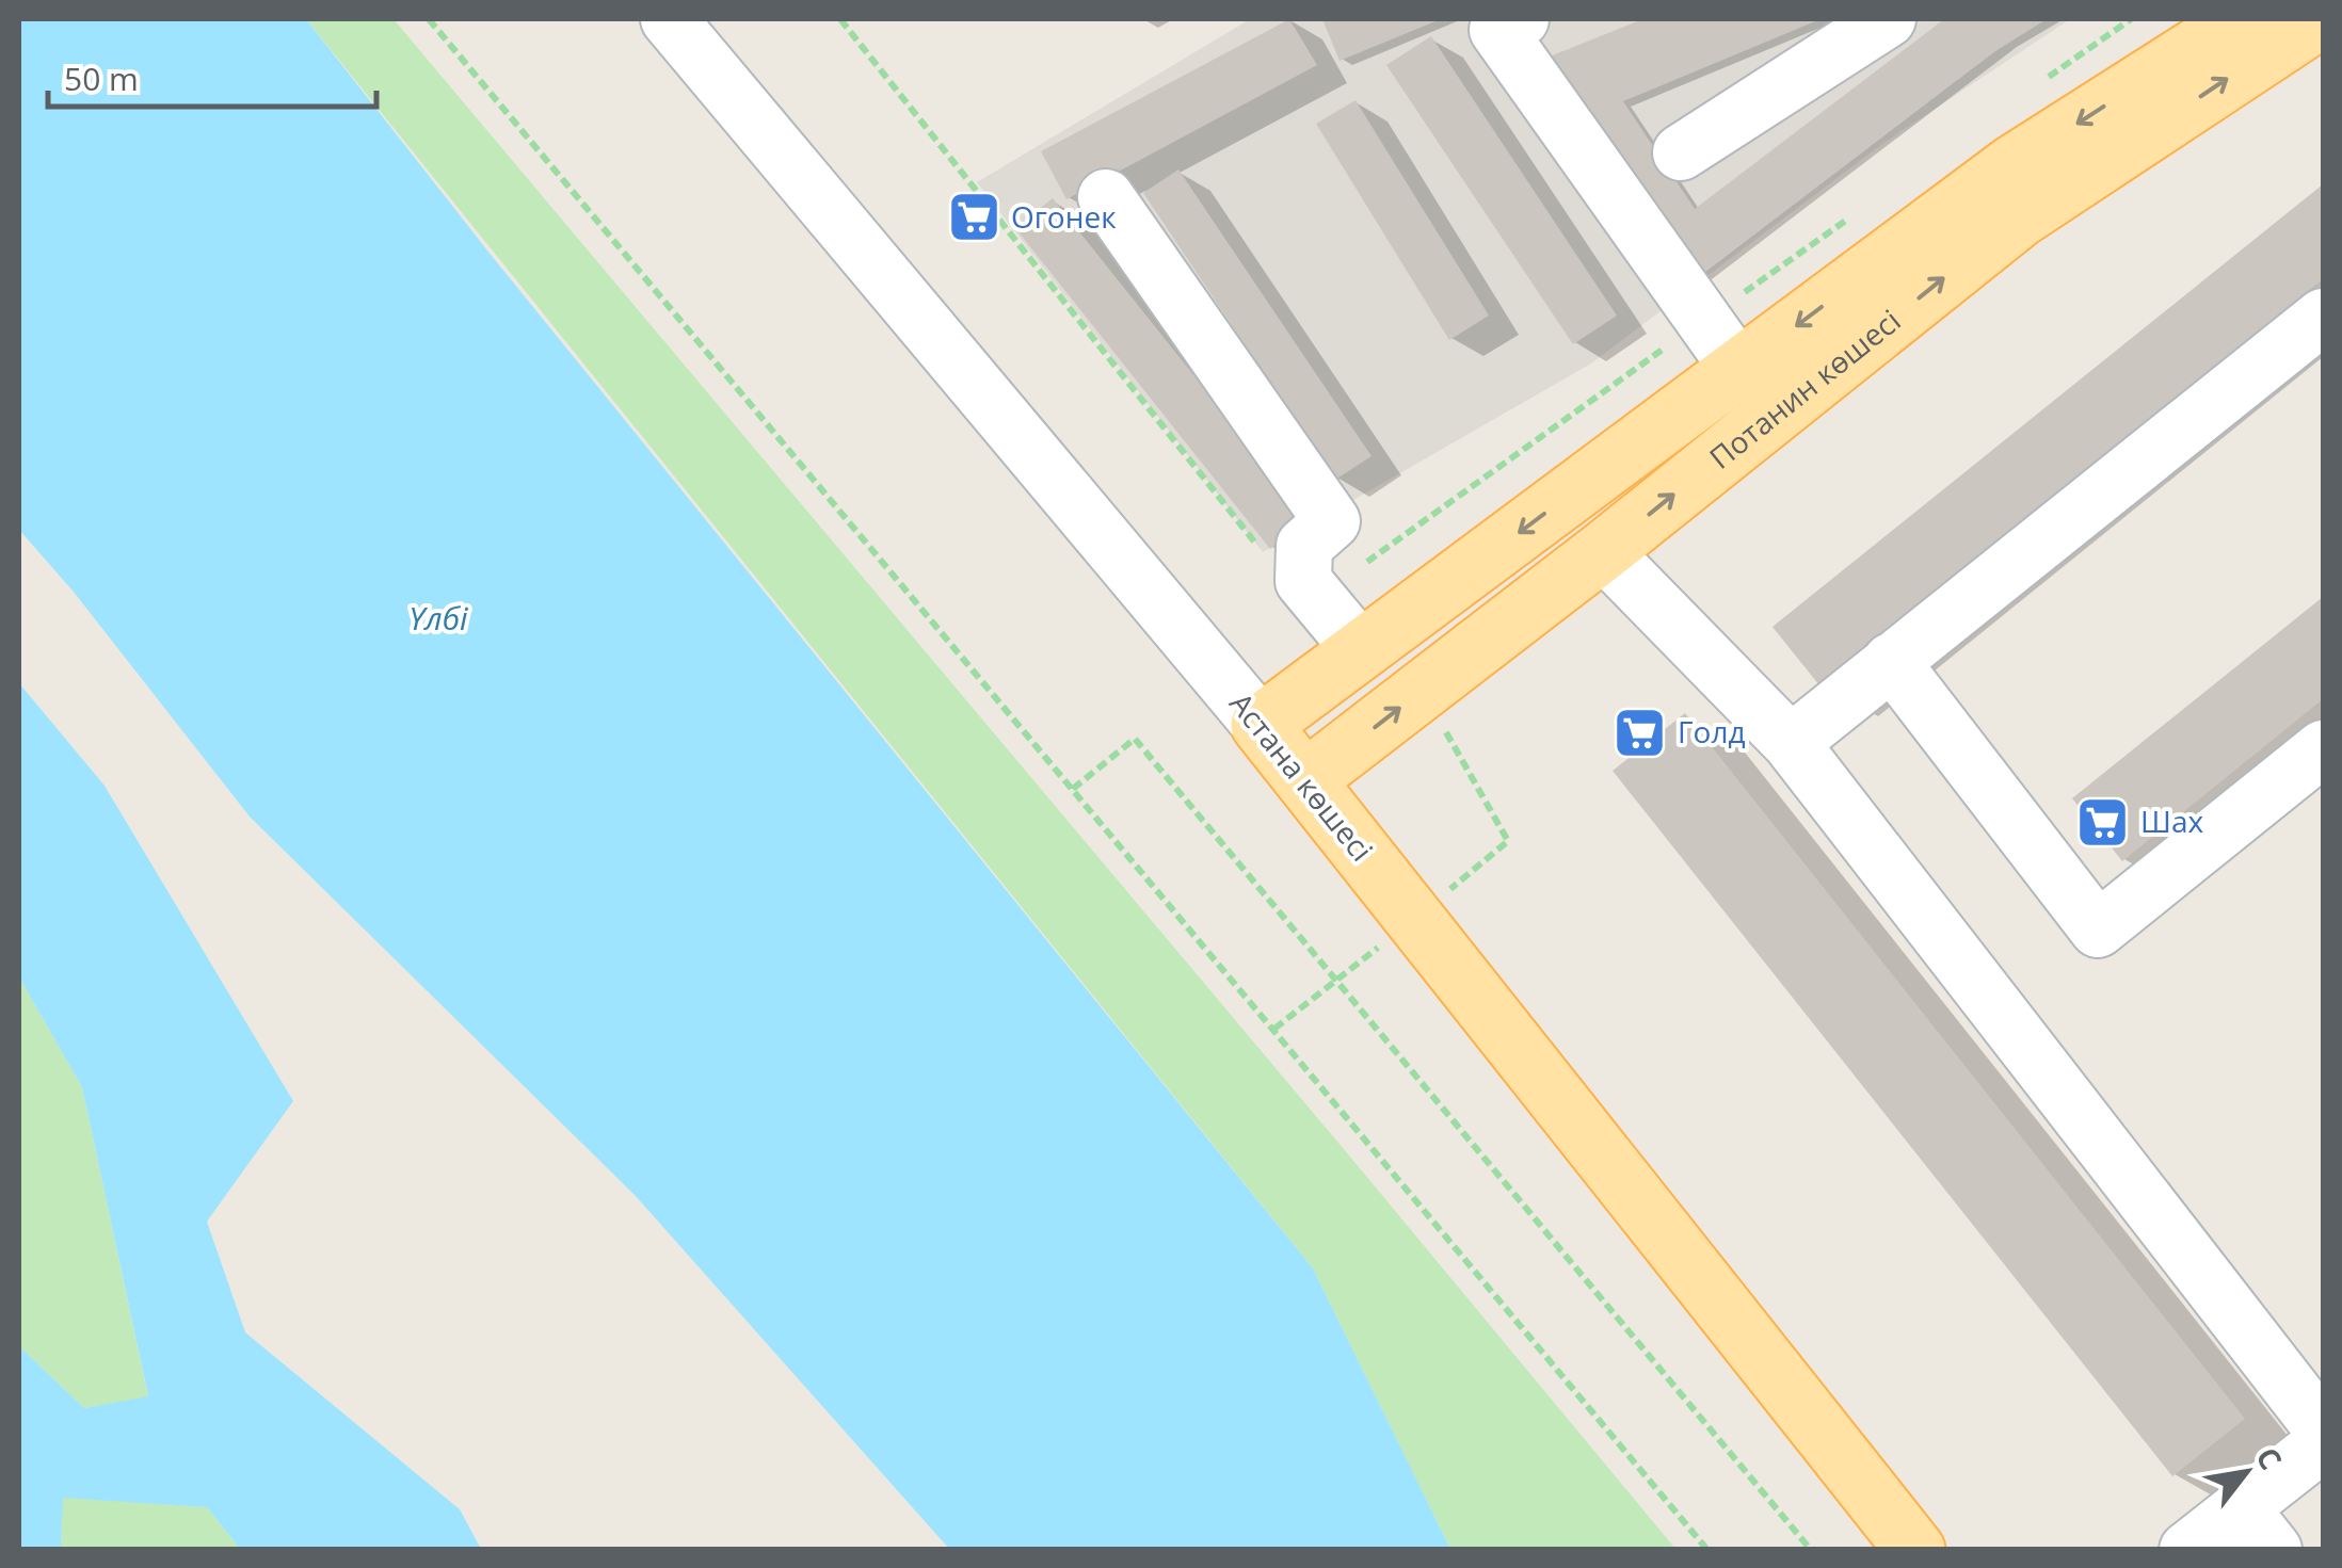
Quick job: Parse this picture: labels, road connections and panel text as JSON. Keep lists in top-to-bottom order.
{
  "streets": {
    "main road": ["Потанин көшесі", "Астана көшесі"]
  },
  "crossings": [
    ["Потанин көшесі", "Астана көшесі"]
  ],
  "water": ["Үлбі"],
  "places": {
    "supermarket": ["Огонек", "Голд", "Шах"]
  },
  "scale_bar": "50 m",
  "north": "top right"
}
